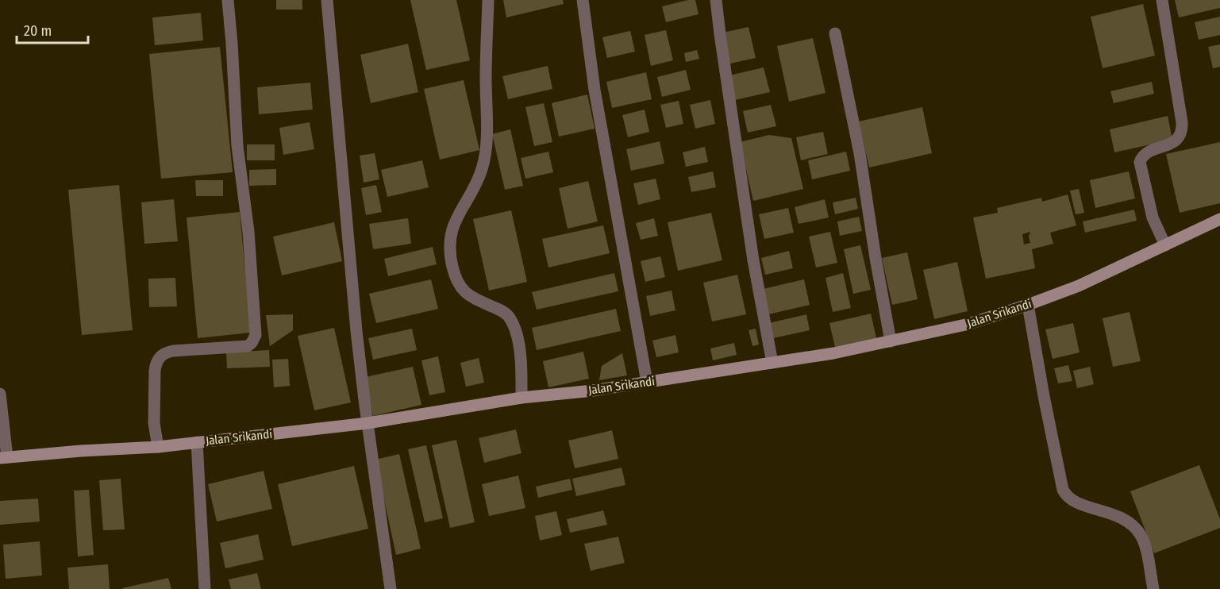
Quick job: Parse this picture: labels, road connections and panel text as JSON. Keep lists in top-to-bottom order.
{
  "streets": {
    "street": ["Jalan Srikandi"]
  },
  "scale_bar": "20 m"
}
